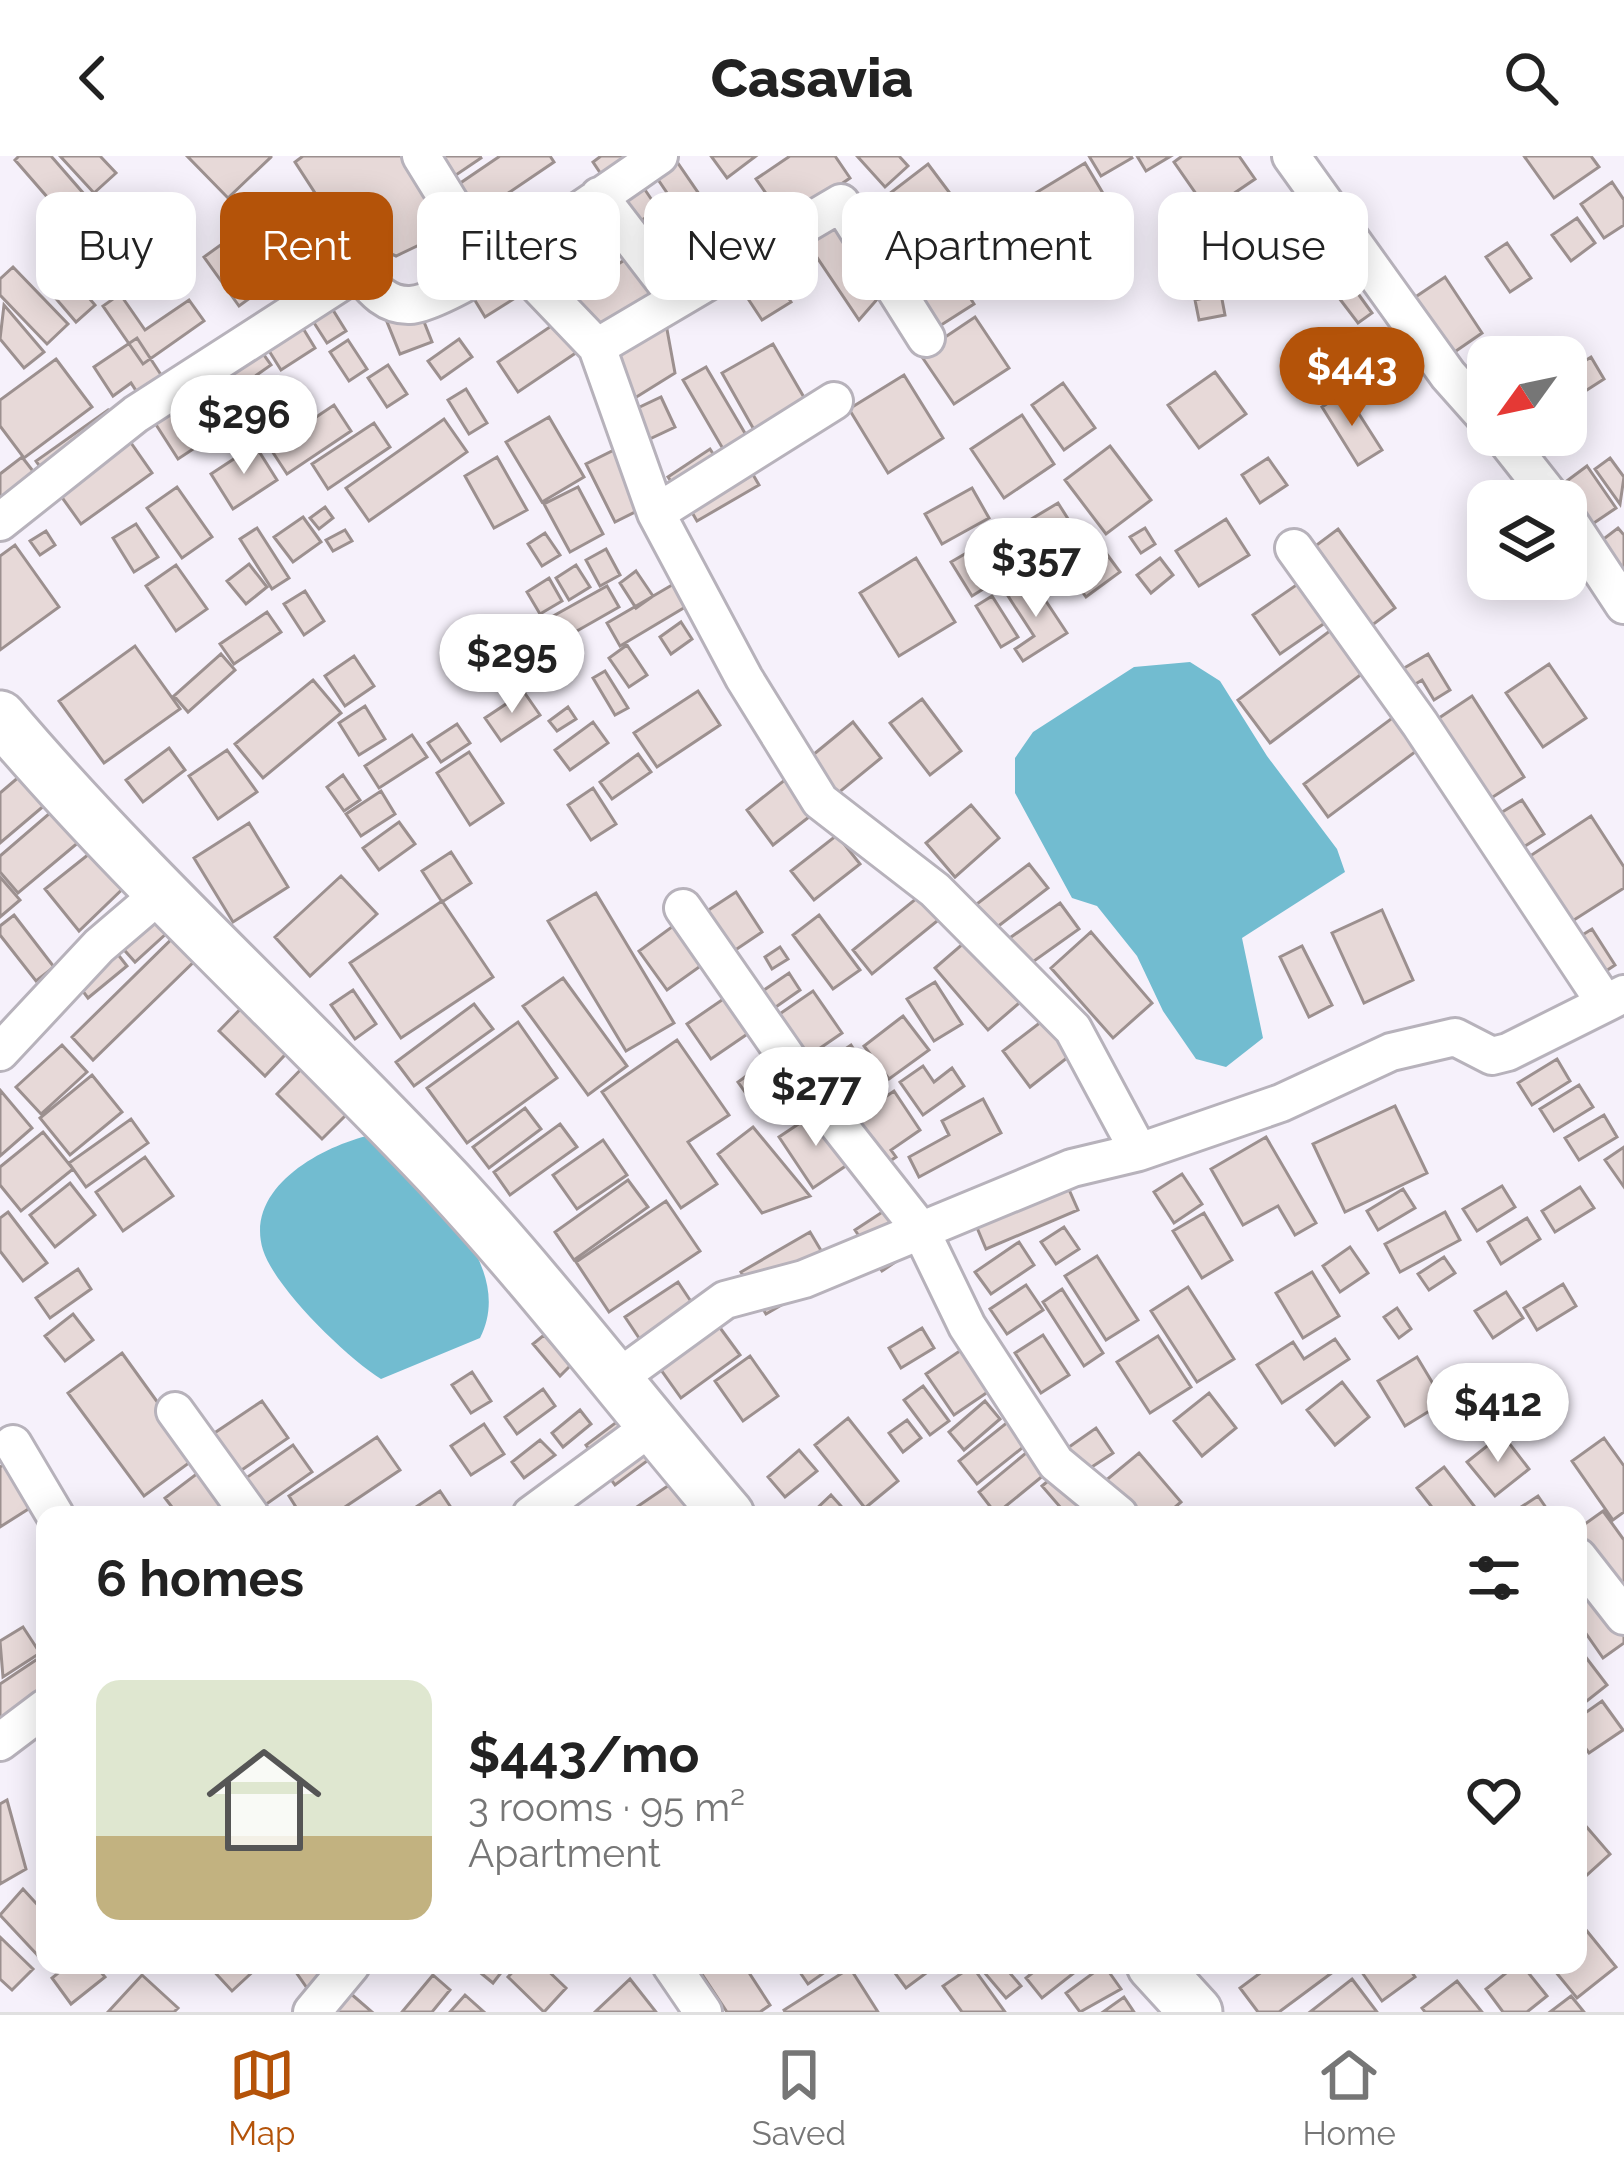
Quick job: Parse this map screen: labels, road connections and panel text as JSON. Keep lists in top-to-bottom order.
{
  "north": "bottom left",
  "page": {
    "header": "Casavia",
    "chip": [
      "Buy",
      "Rent",
      "Filters",
      "New",
      "Apartment",
      "House"
    ],
    "price": [
      "$443",
      "$296",
      "$357",
      "$295",
      "$277",
      "$412"
    ],
    "heading": "6 homes",
    "list": [
      {
        "name": "$443/mo",
        "note": "3 rooms · 95 m² · Apartment"
      }
    ],
    "tabs": ["Map", "Saved", "Home"]
  }
}
